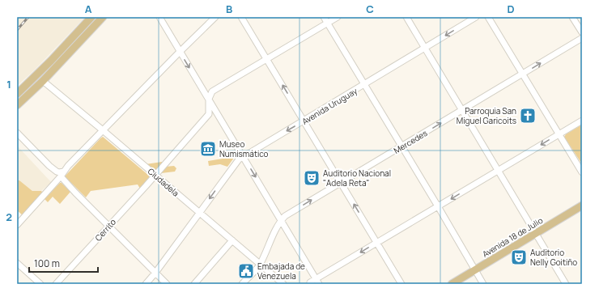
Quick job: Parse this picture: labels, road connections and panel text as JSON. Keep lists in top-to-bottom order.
{
  "streets": {
    "main road": ["Avenida 18 de Julio"],
    "street": [
      "Avenida Uruguay",
      "Mercedes",
      "Ciudadela",
      "Cerrito"
    ]
  },
  "crossings": [
    ["Avenida Uruguay", "Ciudadela"],
    ["Mercedes", "Ciudadela"],
    ["Ciudadela", "Cerrito"]
  ],
  "one_way": ["Avenida Uruguay", "Mercedes"],
  "places": {
    "church": ["Parroquia San Miguel Garicoits"],
    "museum": ["Museo Numismático"],
    "theatre": ["Auditorio Nacional \"Adela Reta\"", "Auditorio Nelly Goitiño"],
    "public building": ["Embajada de Venezuela"]
  },
  "scale_bar": "100 m",
  "grid": {
    "columns": [
      "A",
      "B",
      "C",
      "D"
    ],
    "rows": ["1", "2"]
  }
}
